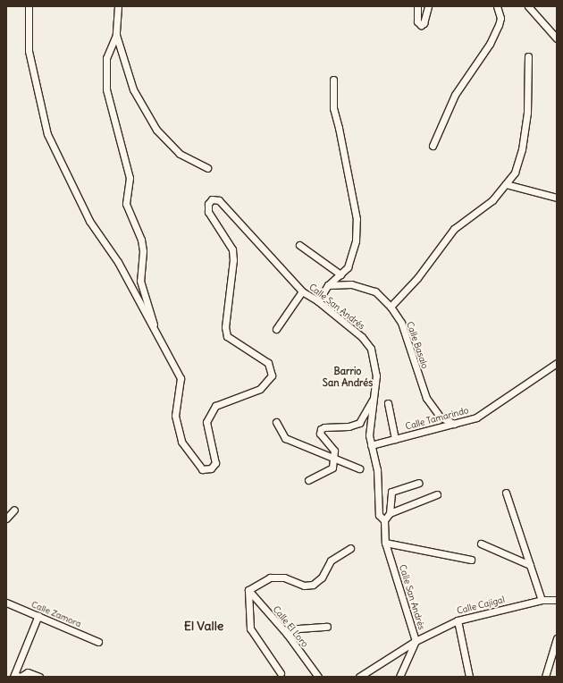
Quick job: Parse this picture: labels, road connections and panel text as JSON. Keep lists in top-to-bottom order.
{
  "streets": {
    "street": [
      "Calle San Andrés",
      "Calle Basalo",
      "Calle Tamarindo",
      "Calle Cajigal",
      "Calle Zamora",
      "Calle El Loro"
    ]
  },
  "crossings": [
    ["Calle San Andrés", "Calle Tamarindo"],
    ["Calle San Andrés", "Calle Cajigal"],
    ["Calle Basalo", "Calle Tamarindo"]
  ],
  "districts": ["Barrio San Andrés", "El Valle"]
}
